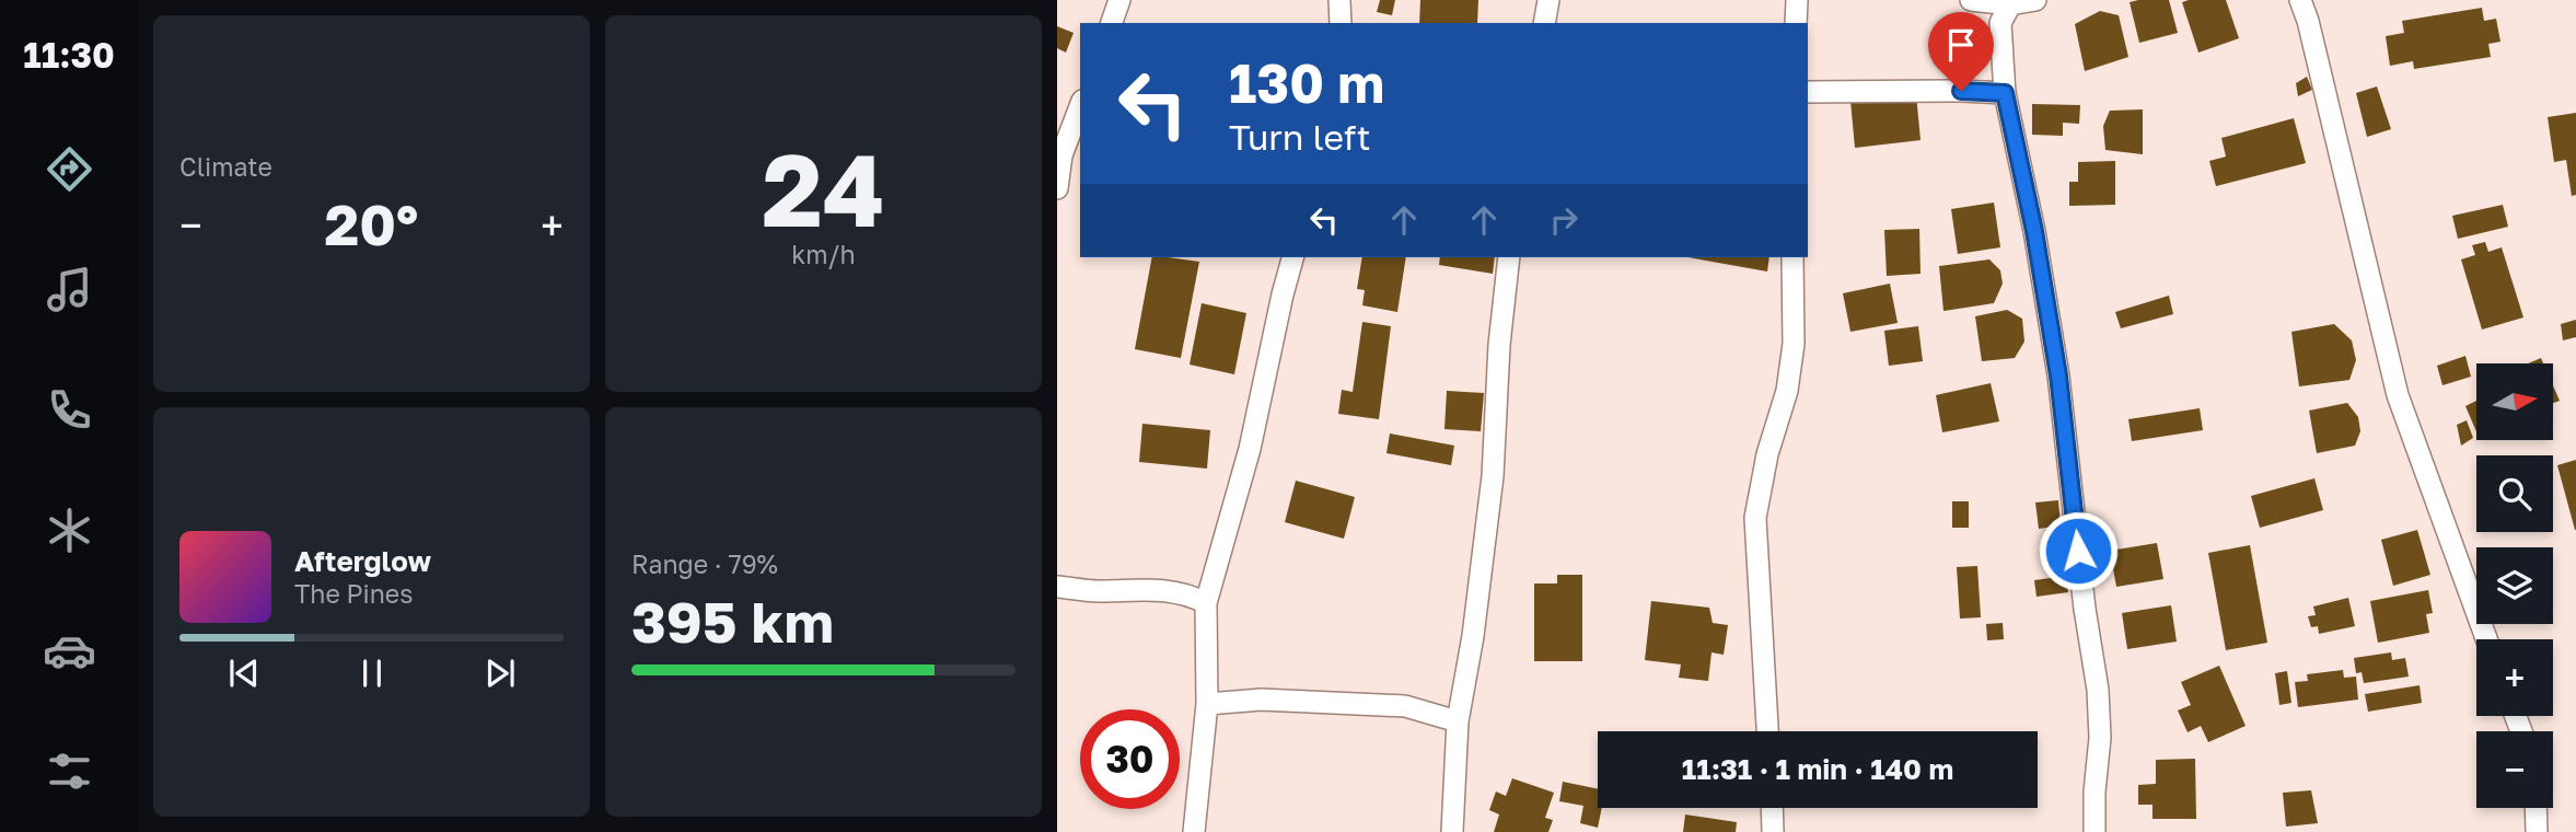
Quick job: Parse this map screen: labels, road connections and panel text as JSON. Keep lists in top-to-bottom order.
{
  "north": "right",
  "page": {
    "tabs": "11:30",
    "tile": [
      "Climate",
      ["24", "km/h"],
      ["Range · 79%", "395 km"]
    ],
    "turn": ["130 m", "Turn left"],
    "heat": ["−", "20°", "+"],
    "map_buttons": ["+", "−"],
    "song": ["Afterglow", "The Pines"],
    "limit": "30",
    "trip": "11:31 · 1 min · 140 m"
  }
}
